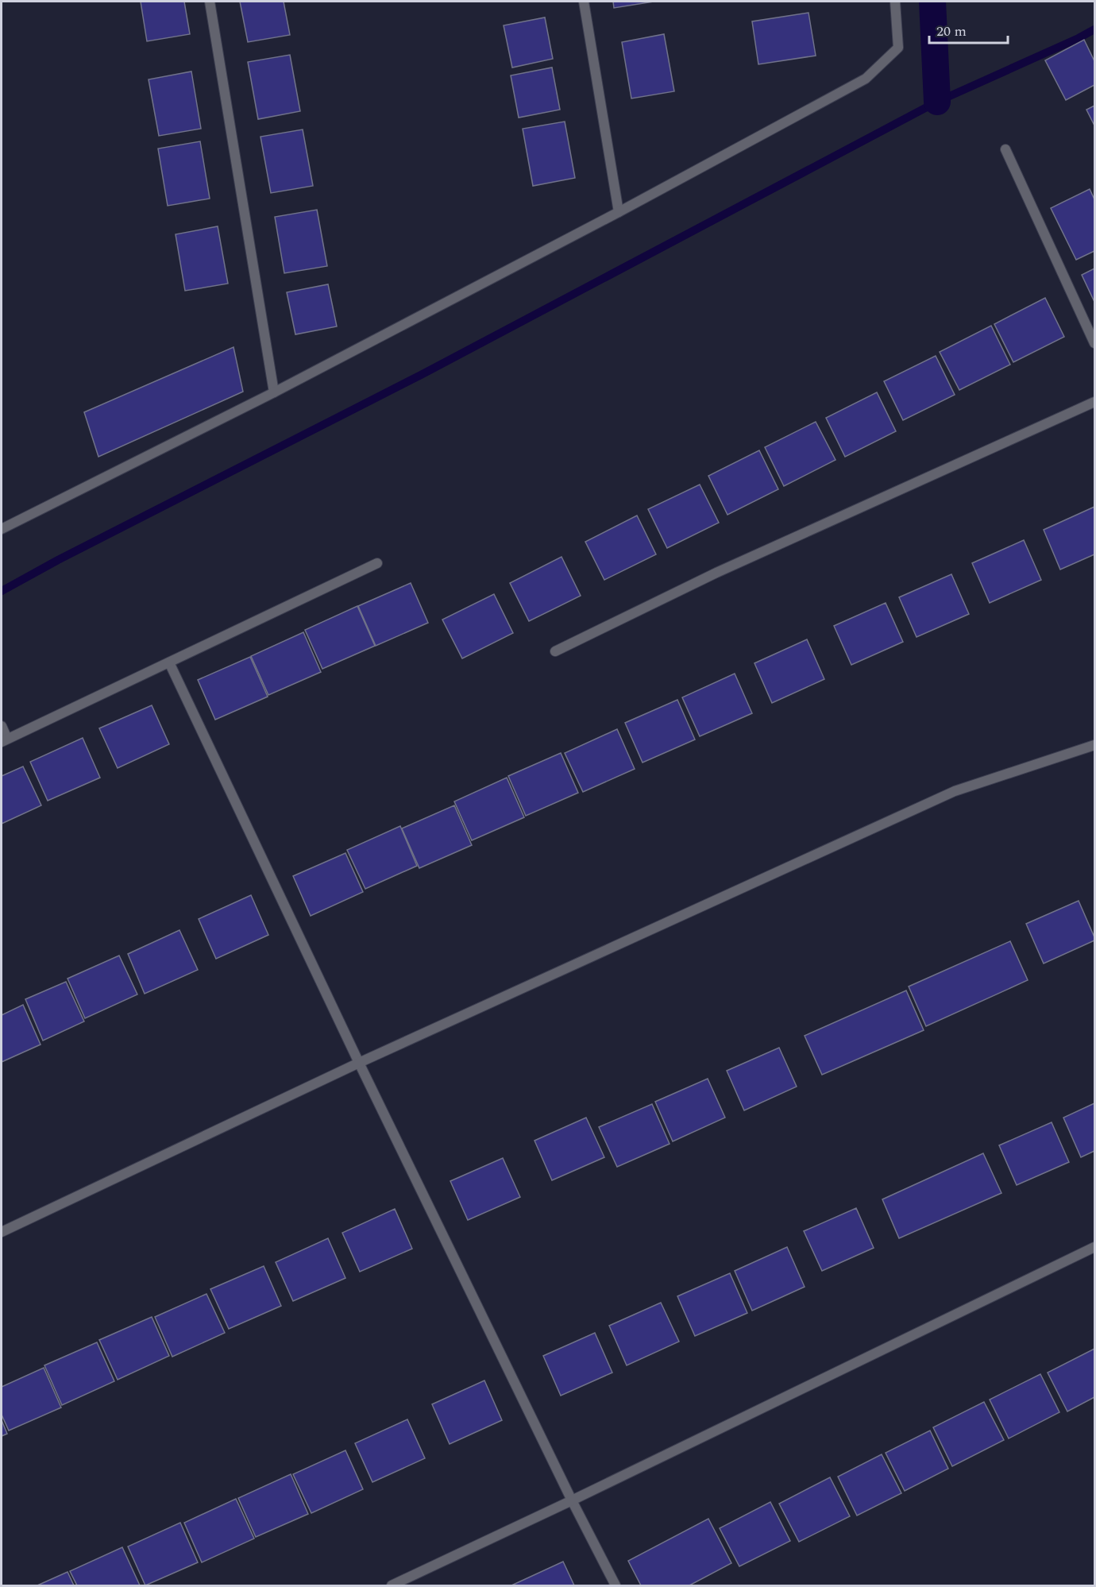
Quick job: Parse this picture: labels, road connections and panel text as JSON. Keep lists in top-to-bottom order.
{
  "scale_bar": "20 m"
}
